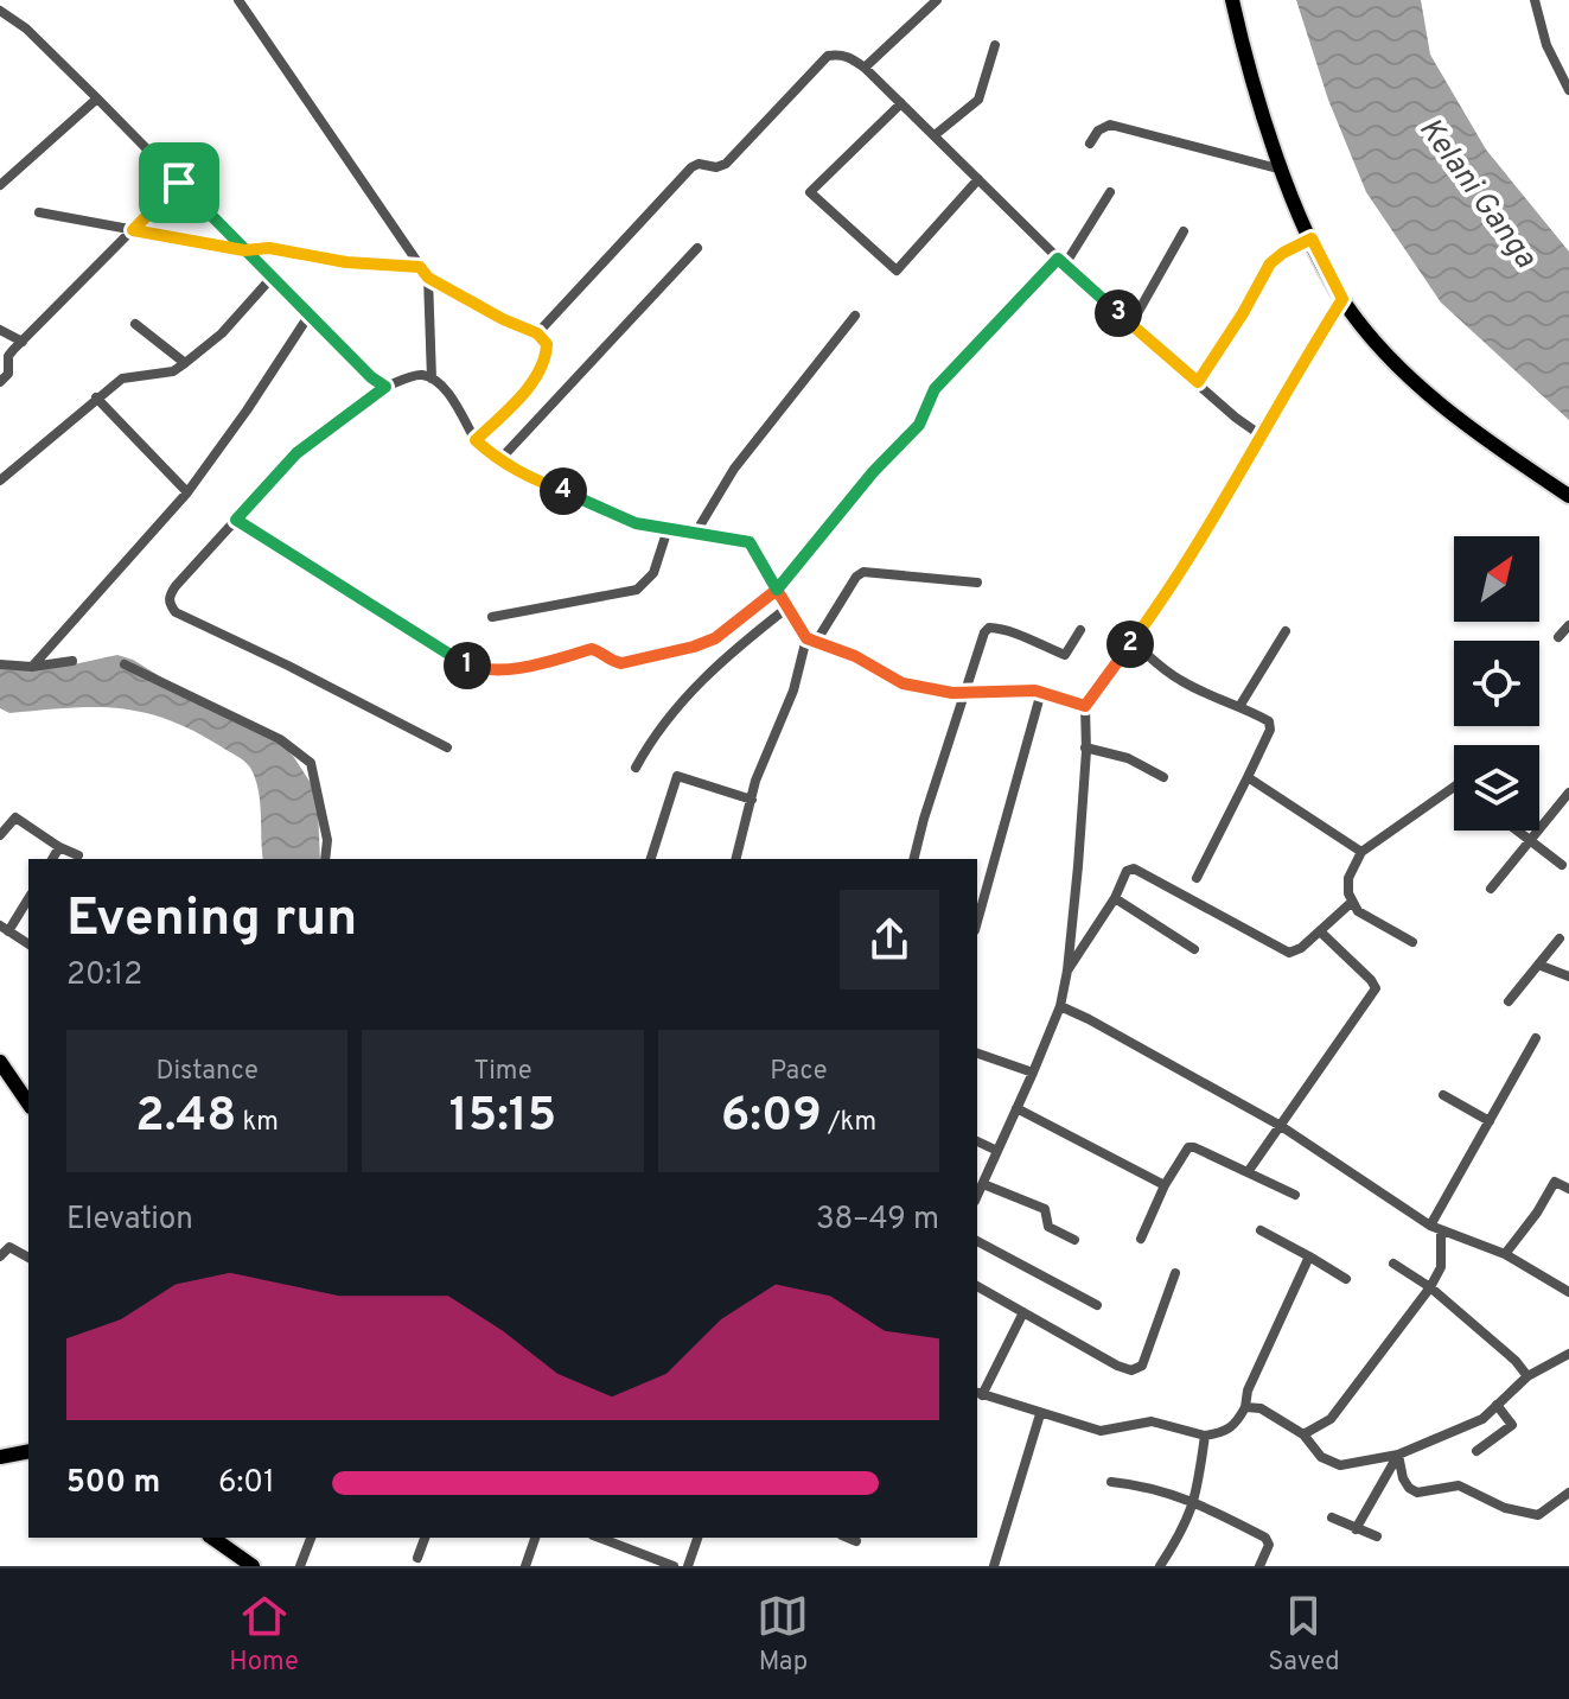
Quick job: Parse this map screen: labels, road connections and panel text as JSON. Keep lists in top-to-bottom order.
{
  "water": ["Kelani Ganga"],
  "north": "top right",
  "page": {
    "pins": [
      "3",
      "4",
      "2",
      "1"
    ],
    "heading": ["Evening run", "20:12"],
    "stats": [
      ["Distance", "2.48 km"],
      ["Time", "15:15"],
      ["Pace", "6:09 /km"]
    ],
    "chart": ["Elevation", "38–49 m"],
    "list": [
      {
        "name": "500 m",
        "note": "6:01"
      }
    ],
    "tabs": ["Home", "Map", "Saved"]
  }
}
